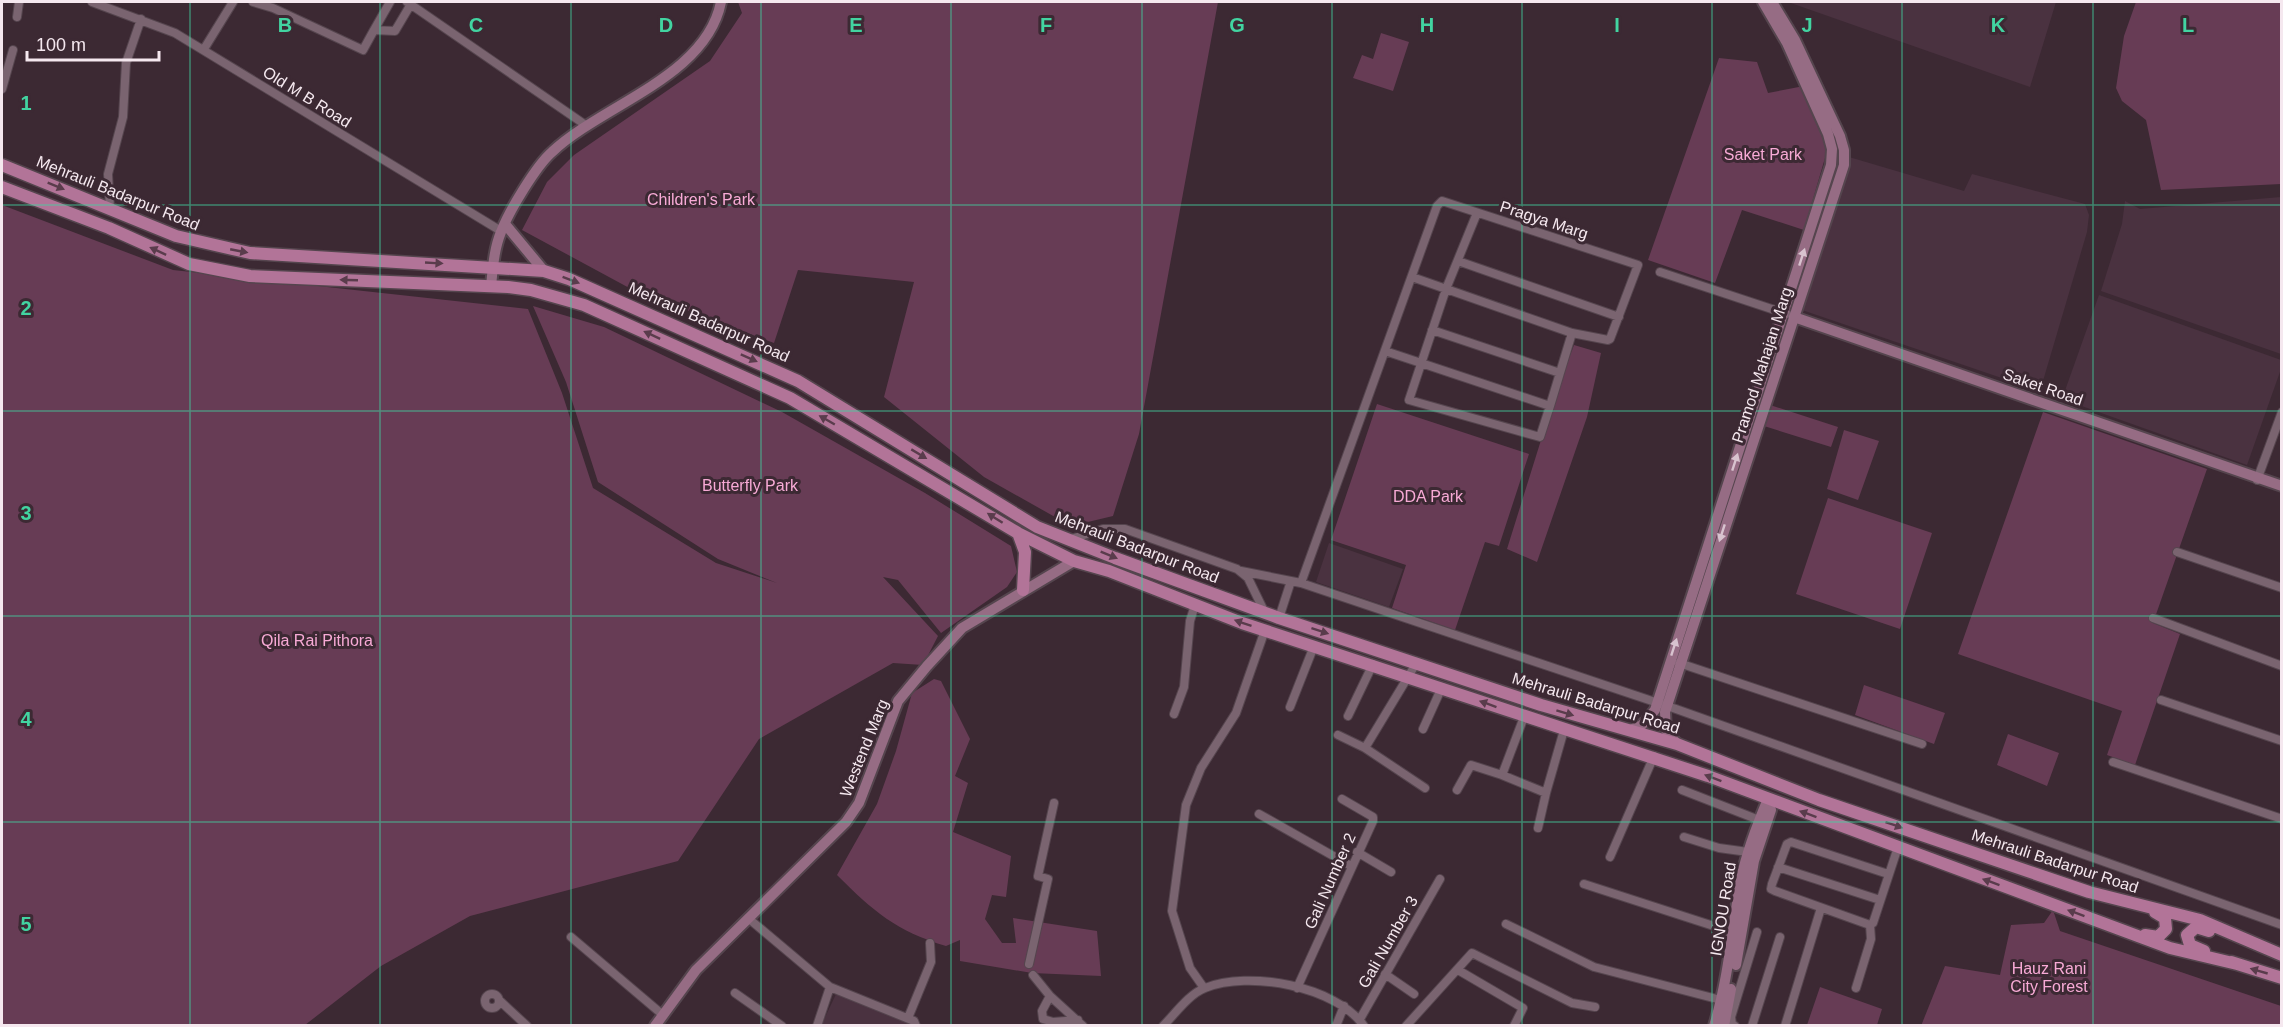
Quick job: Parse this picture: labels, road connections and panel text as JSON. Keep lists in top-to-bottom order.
{
  "streets": {
    "main road": ["Mehrauli Badarpur Road"],
    "street": [
      "Old M B Road",
      "Pragya Marg",
      "Pramod Mahajan Marg",
      "Saket Road",
      "Westend Marg",
      "Gali Number 2",
      "IGNOU Road",
      "Gali Number 3"
    ]
  },
  "crossings": [
    ["Mehrauli Badarpur Road", "Pramod Mahajan Marg"],
    ["Mehrauli Badarpur Road", "Westend Marg"],
    ["Mehrauli Badarpur Road", "IGNOU Road"],
    ["Pramod Mahajan Marg", "Saket Road"]
  ],
  "parks": [
    "Saket Park",
    "Children's Park",
    "Butterfly Park",
    "DDA Park",
    "Qila Rai Pithora",
    "Hauz Rani City Forest"
  ],
  "scale_bar": "100 m",
  "grid": {
    "columns": [
      "B",
      "C",
      "D",
      "E",
      "F",
      "G",
      "H",
      "I",
      "J",
      "K",
      "L"
    ],
    "rows": [
      "1",
      "2",
      "3",
      "4",
      "5"
    ]
  }
}
